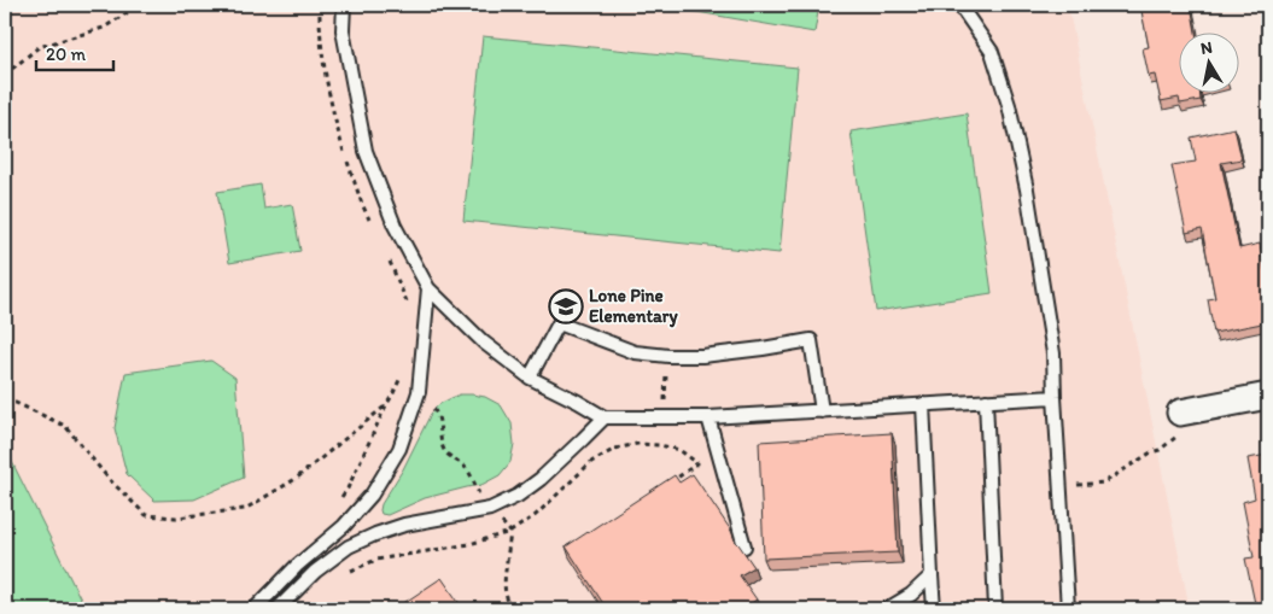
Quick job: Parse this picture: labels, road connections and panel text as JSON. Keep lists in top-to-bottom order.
{
  "places": {
    "school or university": ["Lone Pine Elementary"]
  },
  "scale_bar": "20 m",
  "north": "top"
}
